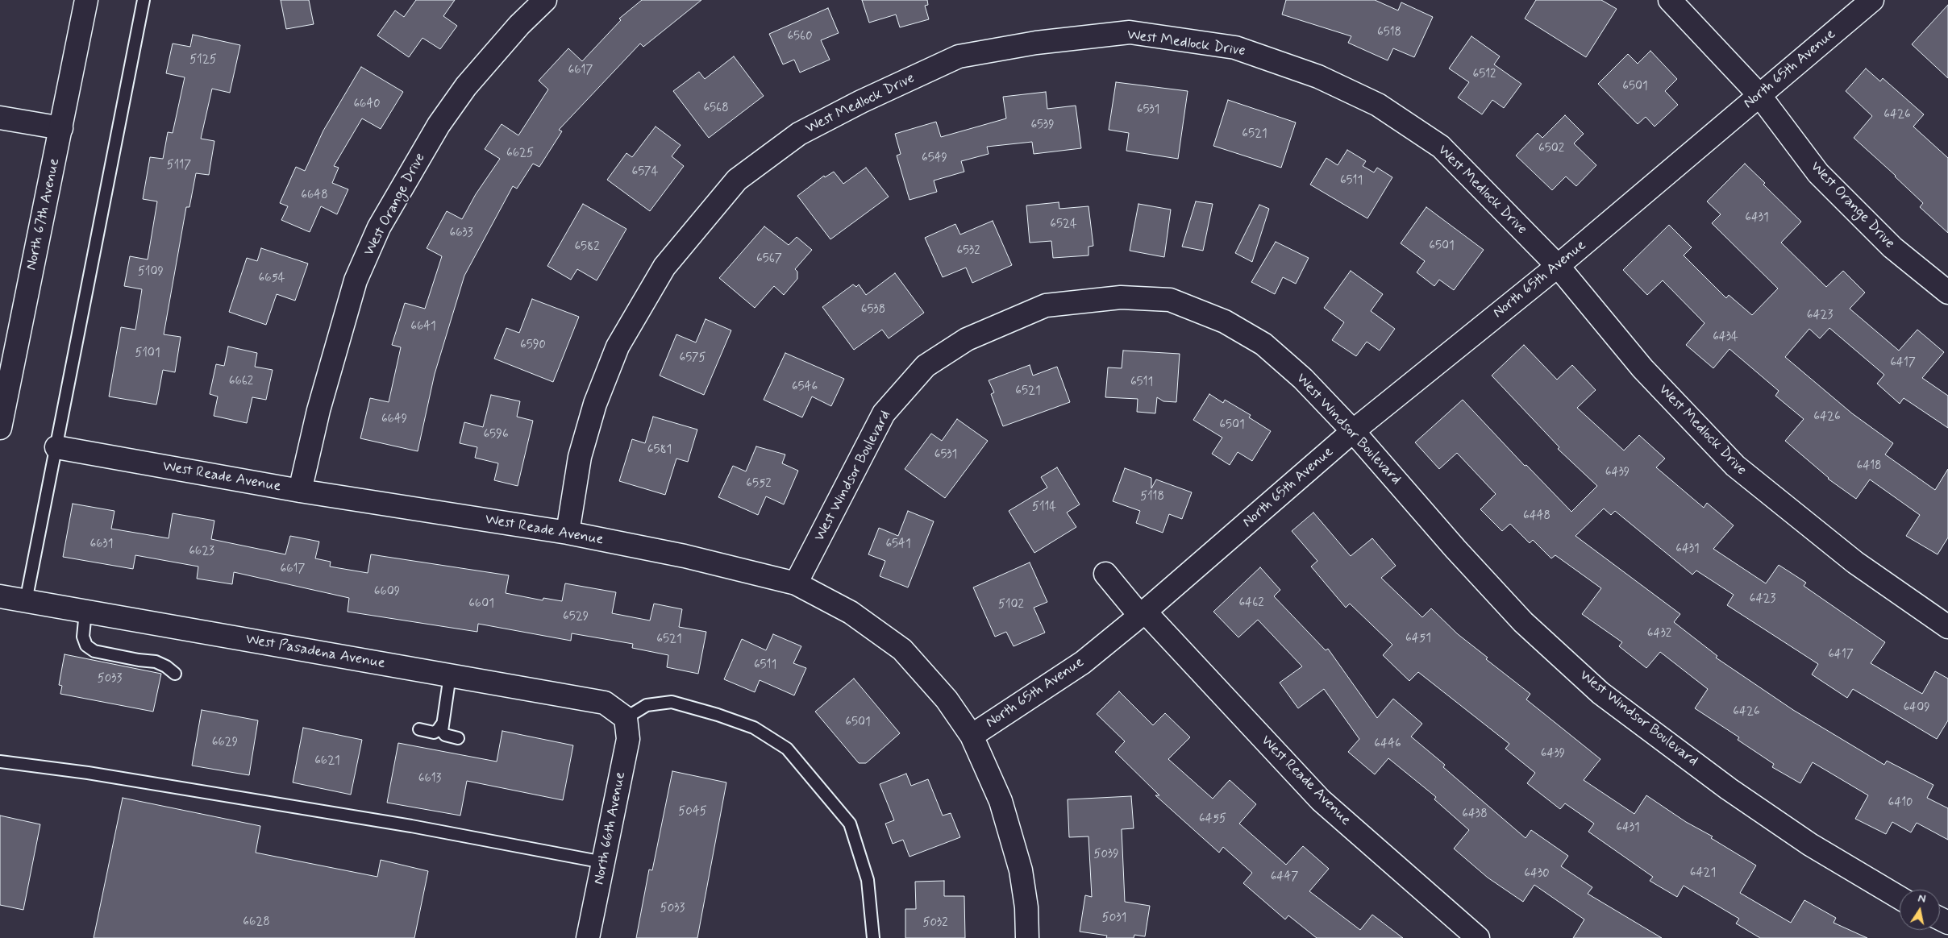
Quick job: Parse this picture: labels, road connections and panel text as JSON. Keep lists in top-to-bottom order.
{
  "streets": {
    "street": [
      "West Medlock Drive",
      "North 65th Avenue",
      "West Orange Drive",
      "North 67th Avenue",
      "West Windsor Boulevard",
      "West Reade Avenue",
      "West Pasadena Avenue",
      "North 66th Avenue"
    ]
  },
  "crossings": [
    ["West Medlock Drive", "North 65th Avenue"],
    ["West Medlock Drive", "West Reade Avenue"],
    ["North 65th Avenue", "West Orange Drive"],
    ["North 65th Avenue", "West Windsor Boulevard"],
    ["North 65th Avenue", "West Reade Avenue"],
    ["West Orange Drive", "West Reade Avenue"],
    ["West Windsor Boulevard", "West Reade Avenue"],
    ["West Pasadena Avenue", "North 66th Avenue"]
  ],
  "house_numbers": [
    "6518",
    "6560",
    "5125",
    "6617",
    "6512",
    "6501",
    "6640",
    "6568",
    "6531",
    "6426",
    "6539",
    "6521",
    "6502",
    "6625",
    "6549",
    "5117",
    "6574",
    "6511",
    "6648",
    "6431",
    "6524",
    "6633",
    "6501",
    "6582",
    "6532",
    "6567",
    "5109",
    "6654",
    "6538",
    "6423",
    "6641",
    "6434",
    "6590",
    "5101",
    "6575",
    "6417",
    "6662",
    "6511",
    "6546",
    "6521",
    "6426",
    "6649",
    "6501",
    "6596",
    "6581",
    "6531",
    "6418",
    "6439",
    "6552",
    "5118",
    "5114",
    "6448",
    "6631",
    "6541",
    "6431",
    "6623",
    "6617",
    "6609",
    "6423",
    "6462",
    "6601",
    "5102",
    "6529",
    "6432",
    "6451",
    "6521",
    "6417",
    "6511",
    "5033",
    "6409",
    "6426",
    "6501",
    "6629",
    "6446",
    "6439",
    "6621",
    "6613",
    "6410",
    "5045",
    "6438",
    "6455",
    "6431",
    "5039",
    "6421",
    "6430",
    "6447",
    "5033",
    "5031",
    "6628",
    "5032"
  ],
  "north": "top"
}
